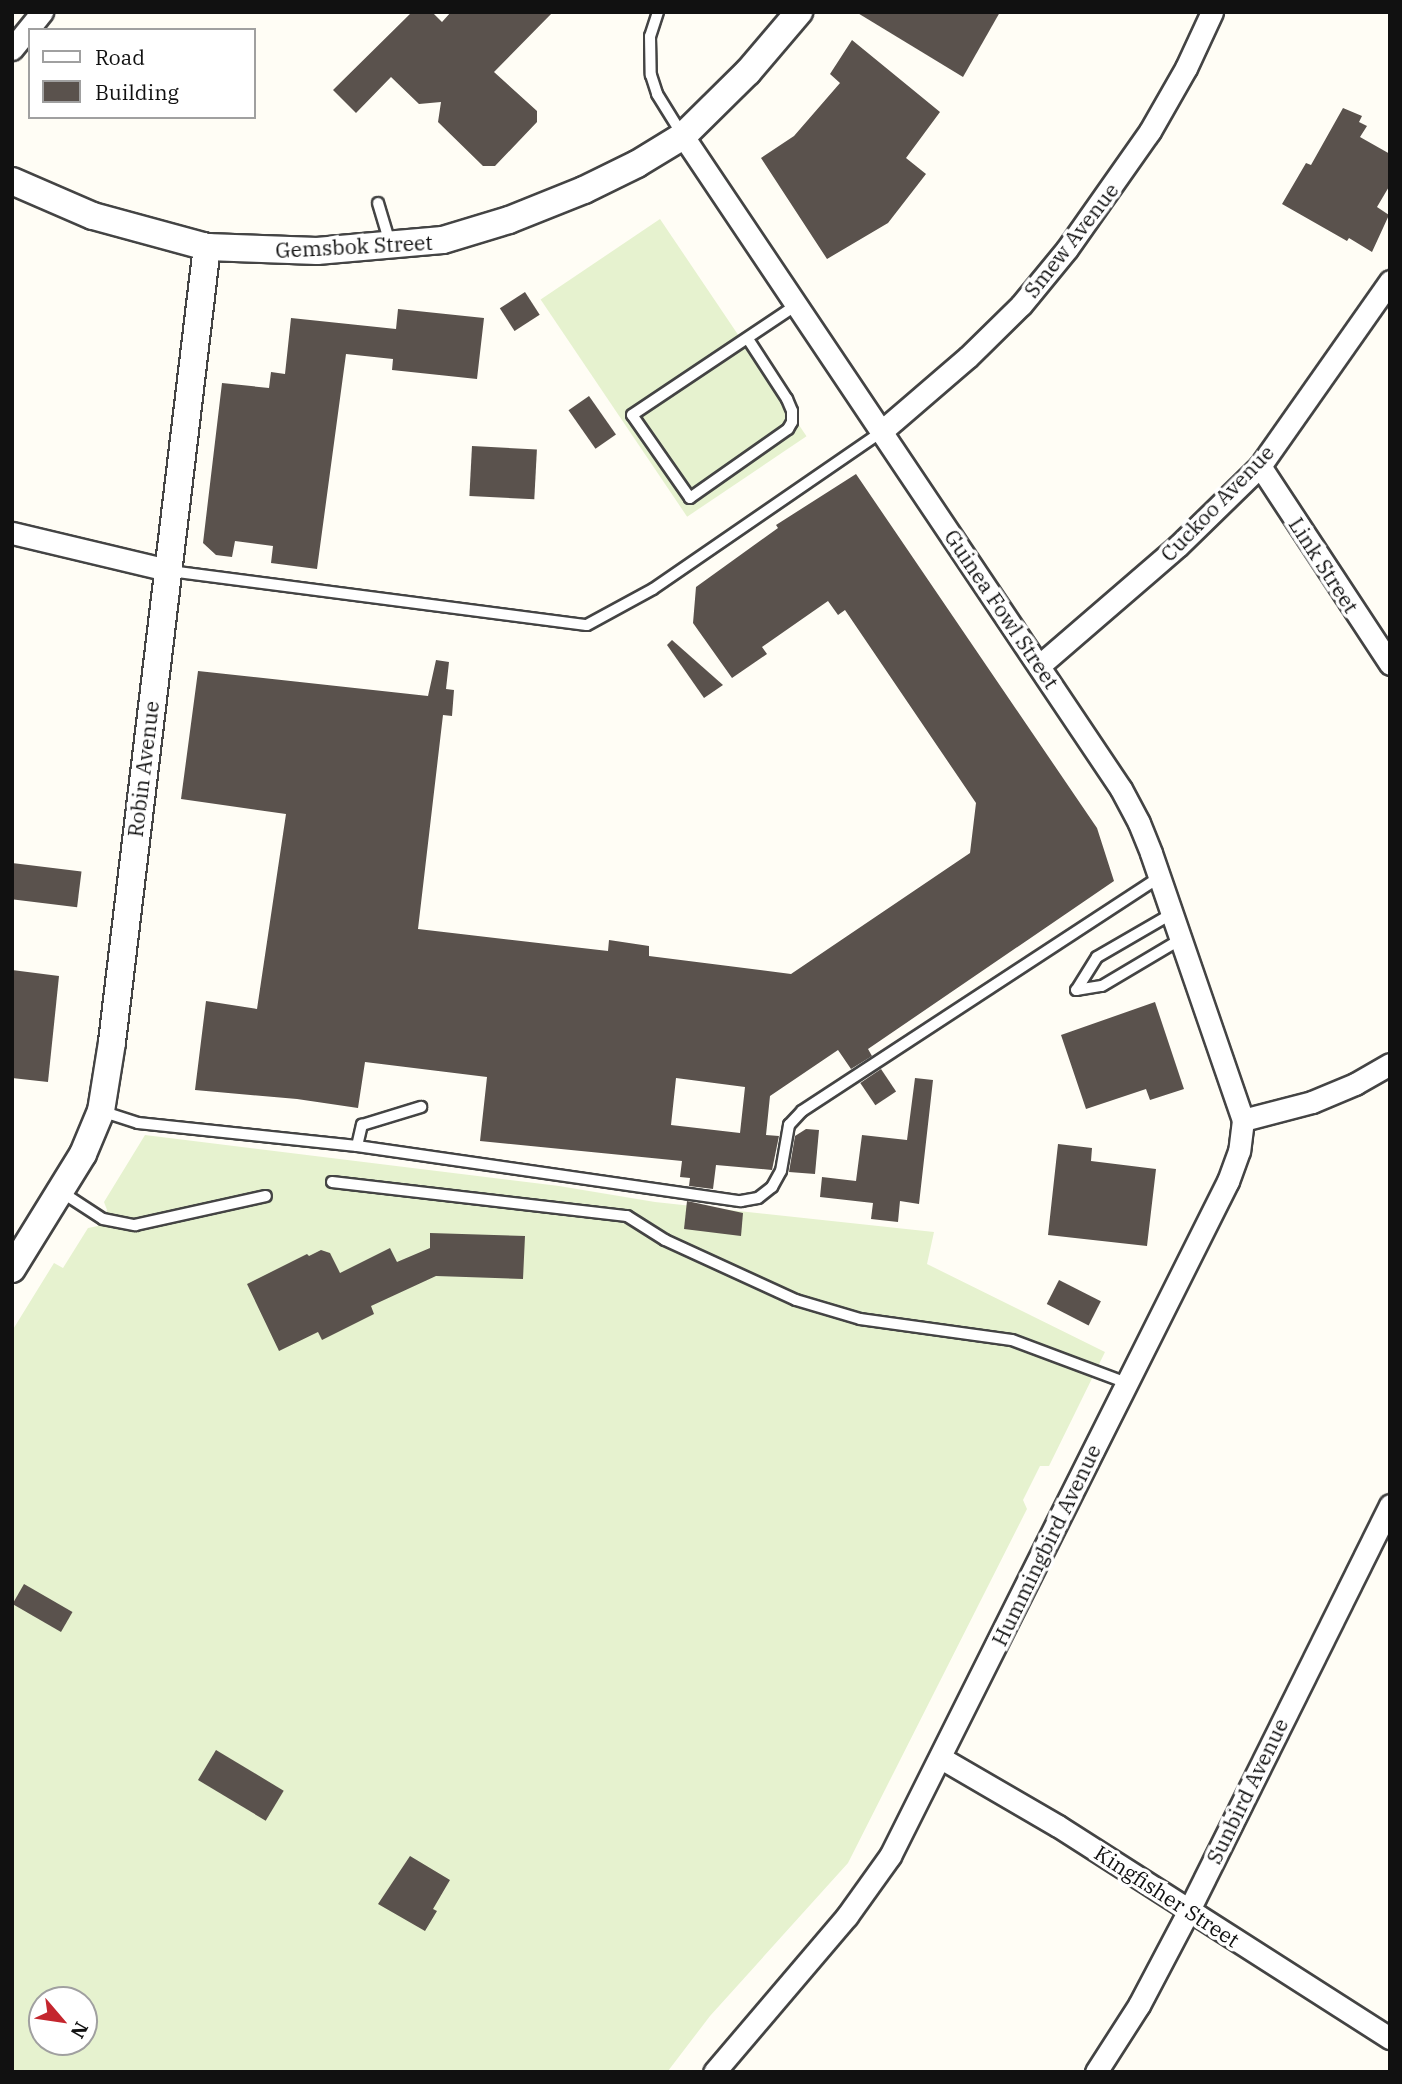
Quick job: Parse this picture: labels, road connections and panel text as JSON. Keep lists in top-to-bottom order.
{
  "streets": {
    "street": [
      "Smew Avenue",
      "Gemsbok Street",
      "Cuckoo Avenue",
      "Link Street",
      "Guinea Fowl Street",
      "Robin Avenue",
      "Hummingbird Avenue",
      "Sunbird Avenue",
      "Kingfisher Street"
    ]
  },
  "crossings": [
    ["Smew Avenue", "Guinea Fowl Street"],
    ["Gemsbok Street", "Guinea Fowl Street"],
    ["Gemsbok Street", "Robin Avenue"],
    ["Cuckoo Avenue", "Link Street"],
    ["Cuckoo Avenue", "Guinea Fowl Street"],
    ["Guinea Fowl Street", "Hummingbird Avenue"],
    ["Hummingbird Avenue", "Kingfisher Street"],
    ["Sunbird Avenue", "Kingfisher Street"]
  ],
  "legend": ["Road", "Building"],
  "north": "bottom right"
}
